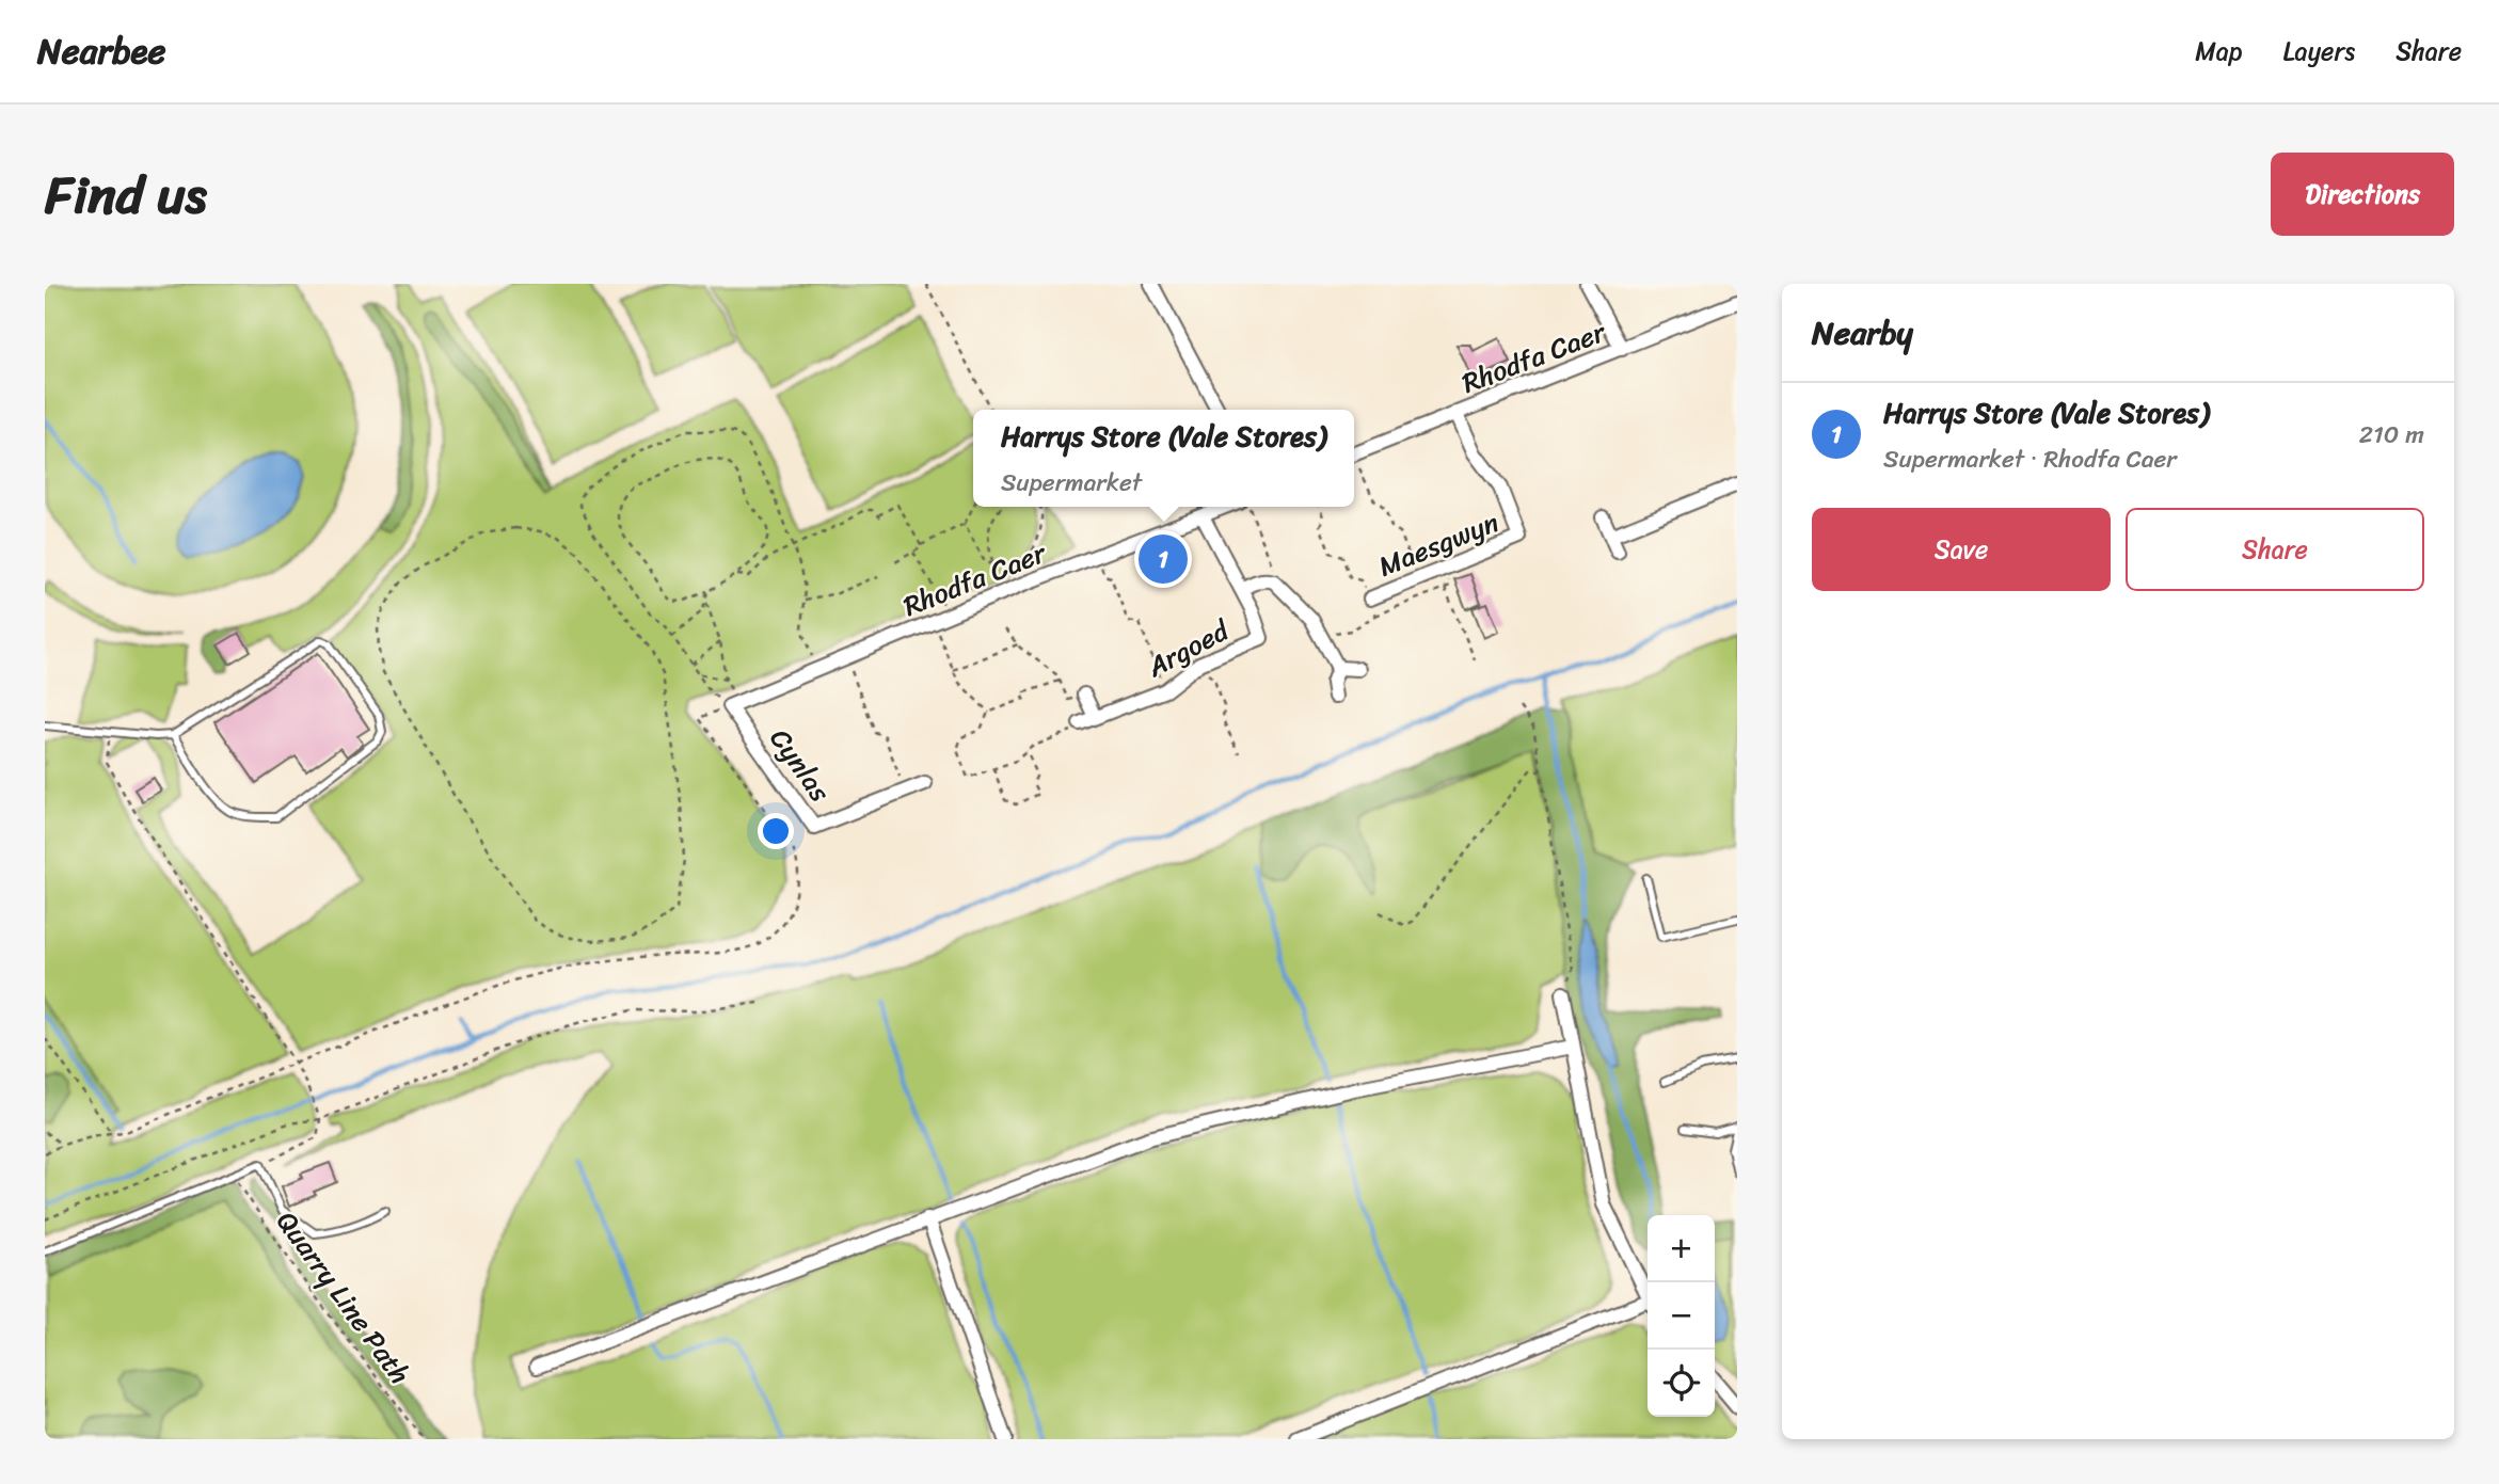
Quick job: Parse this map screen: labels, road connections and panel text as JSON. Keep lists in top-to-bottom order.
{
  "streets": {
    "street": [
      "Rhodfa Caer",
      "Maesgwyn",
      "Argoed",
      "Cynlas"
    ],
    "path": ["Quarry Line Path"]
  },
  "crossings": [
    ["Rhodfa Caer", "Maesgwyn"],
    ["Rhodfa Caer", "Argoed"],
    ["Rhodfa Caer", "Cynlas"]
  ],
  "page": {
    "header": "Nearbee",
    "nav": ["Map", "Layers", "Share"],
    "title": "Find us",
    "buttons": [
      "Directions",
      ["Save", "Share"]
    ],
    "heading": "Nearby",
    "list": [
      {
        "mark": "1",
        "name": "Harrys Store (Vale Stores)",
        "note": "Supermarket · Rhodfa Caer",
        "value": "210 m"
      }
    ],
    "popup": ["Harrys Store (Vale Stores)", "Supermarket"],
    "pins": "1",
    "map_buttons": ["+", "−"]
  }
}
